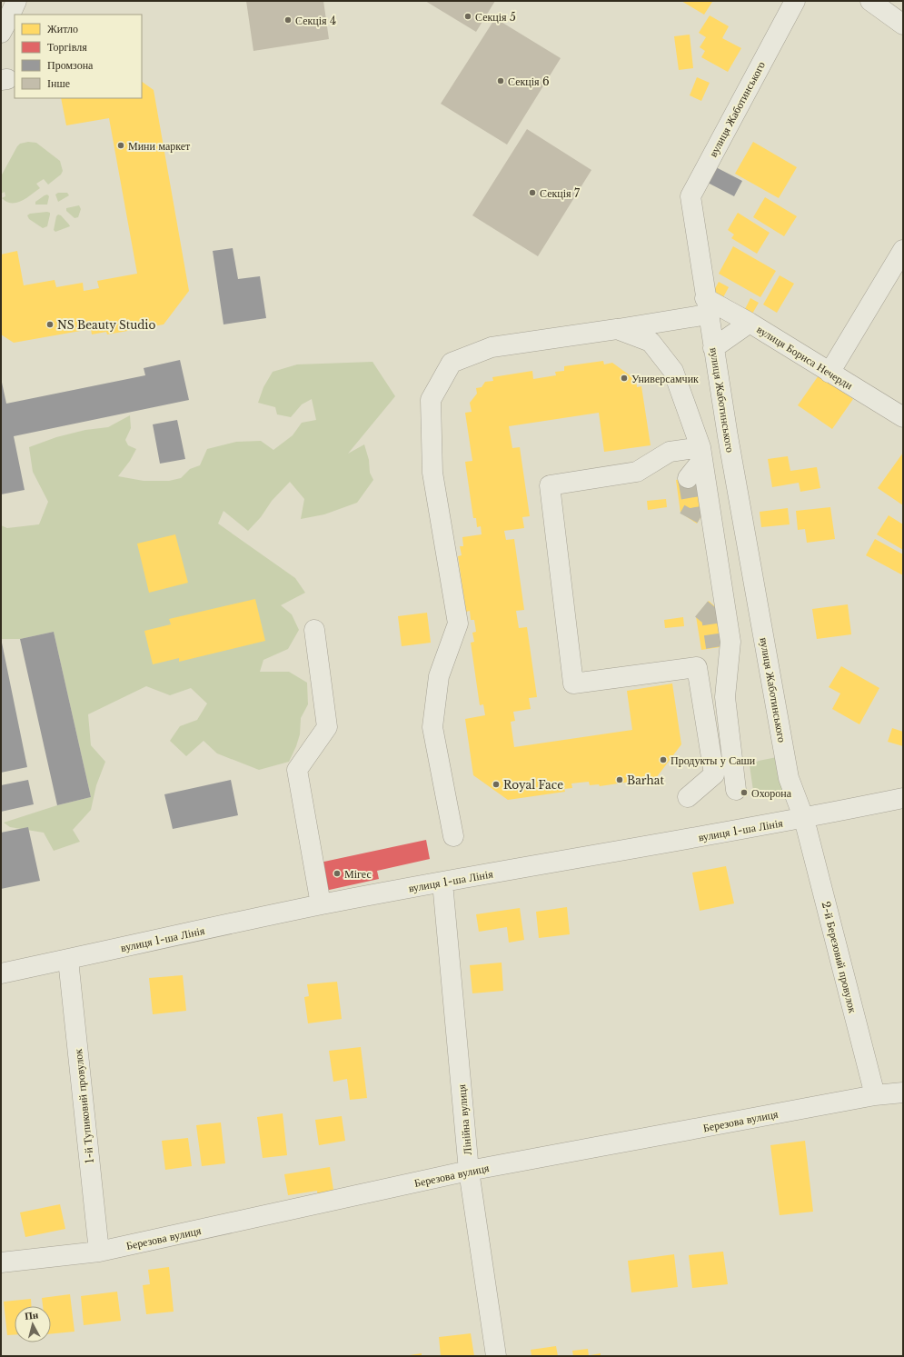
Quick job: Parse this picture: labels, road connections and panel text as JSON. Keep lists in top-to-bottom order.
{
  "streets": {
    "street": [
      "вулиця Жаботинського",
      "вулиця Бориса Нечерди",
      "вулиця 1-ша Лінія",
      "2-й Березовий провулок",
      "1-й Тупиковий провулок",
      "Лінійна вулиця",
      "Березова вулиця"
    ]
  },
  "crossings": [
    ["вулиця Жаботинського", "вулиця Бориса Нечерди"],
    ["вулиця Жаботинського", "вулиця 1-ша Лінія"],
    ["вулиця Жаботинського", "2-й Березовий провулок"],
    ["вулиця 1-ша Лінія", "2-й Березовий провулок"],
    ["вулиця 1-ша Лінія", "1-й Тупиковий провулок"],
    ["вулиця 1-ша Лінія", "Лінійна вулиця"],
    ["2-й Березовий провулок", "Березова вулиця"],
    ["1-й Тупиковий провулок", "Березова вулиця"],
    ["Лінійна вулиця", "Березова вулиця"]
  ],
  "places": [
    "Секція 5",
    "Секція 4",
    "Секція 6",
    "Мини маркет",
    "Секція 7",
    "NS Beauty Studio",
    "Универсамчик",
    "Продукты у Саши",
    "Barhat",
    "Royal Face",
    "Охорона",
    "Мігес"
  ],
  "legend": [
    "Житло",
    "Торгівля",
    "Промзона",
    "Інше"
  ],
  "north": "top"
}
